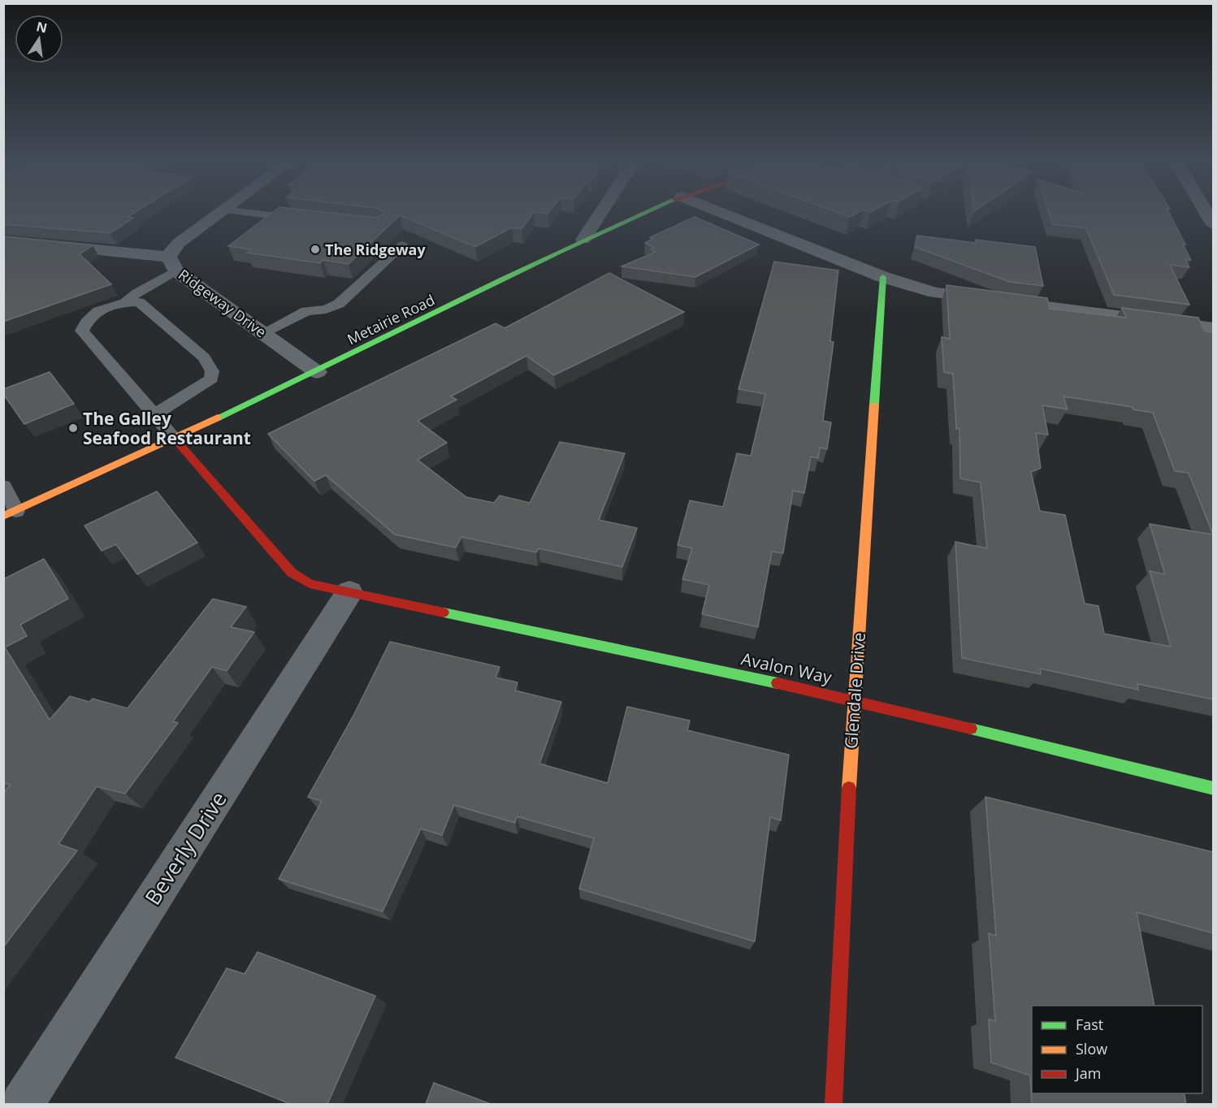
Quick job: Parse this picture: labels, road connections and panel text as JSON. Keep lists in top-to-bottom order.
{
  "streets": {
    "street": [
      "Ridgeway Drive",
      "Metairie Road",
      "Avalon Way",
      "Glendale Drive",
      "Beverly Drive"
    ]
  },
  "crossings": [
    ["Ridgeway Drive", "Metairie Road"],
    ["Metairie Road", "Avalon Way"],
    ["Avalon Way", "Glendale Drive"],
    ["Avalon Way", "Beverly Drive"]
  ],
  "places": ["The Ridgeway", "The Galley Seafood Restaurant"],
  "legend": ["Fast", "Slow", "Jam"],
  "north": "top"
}
